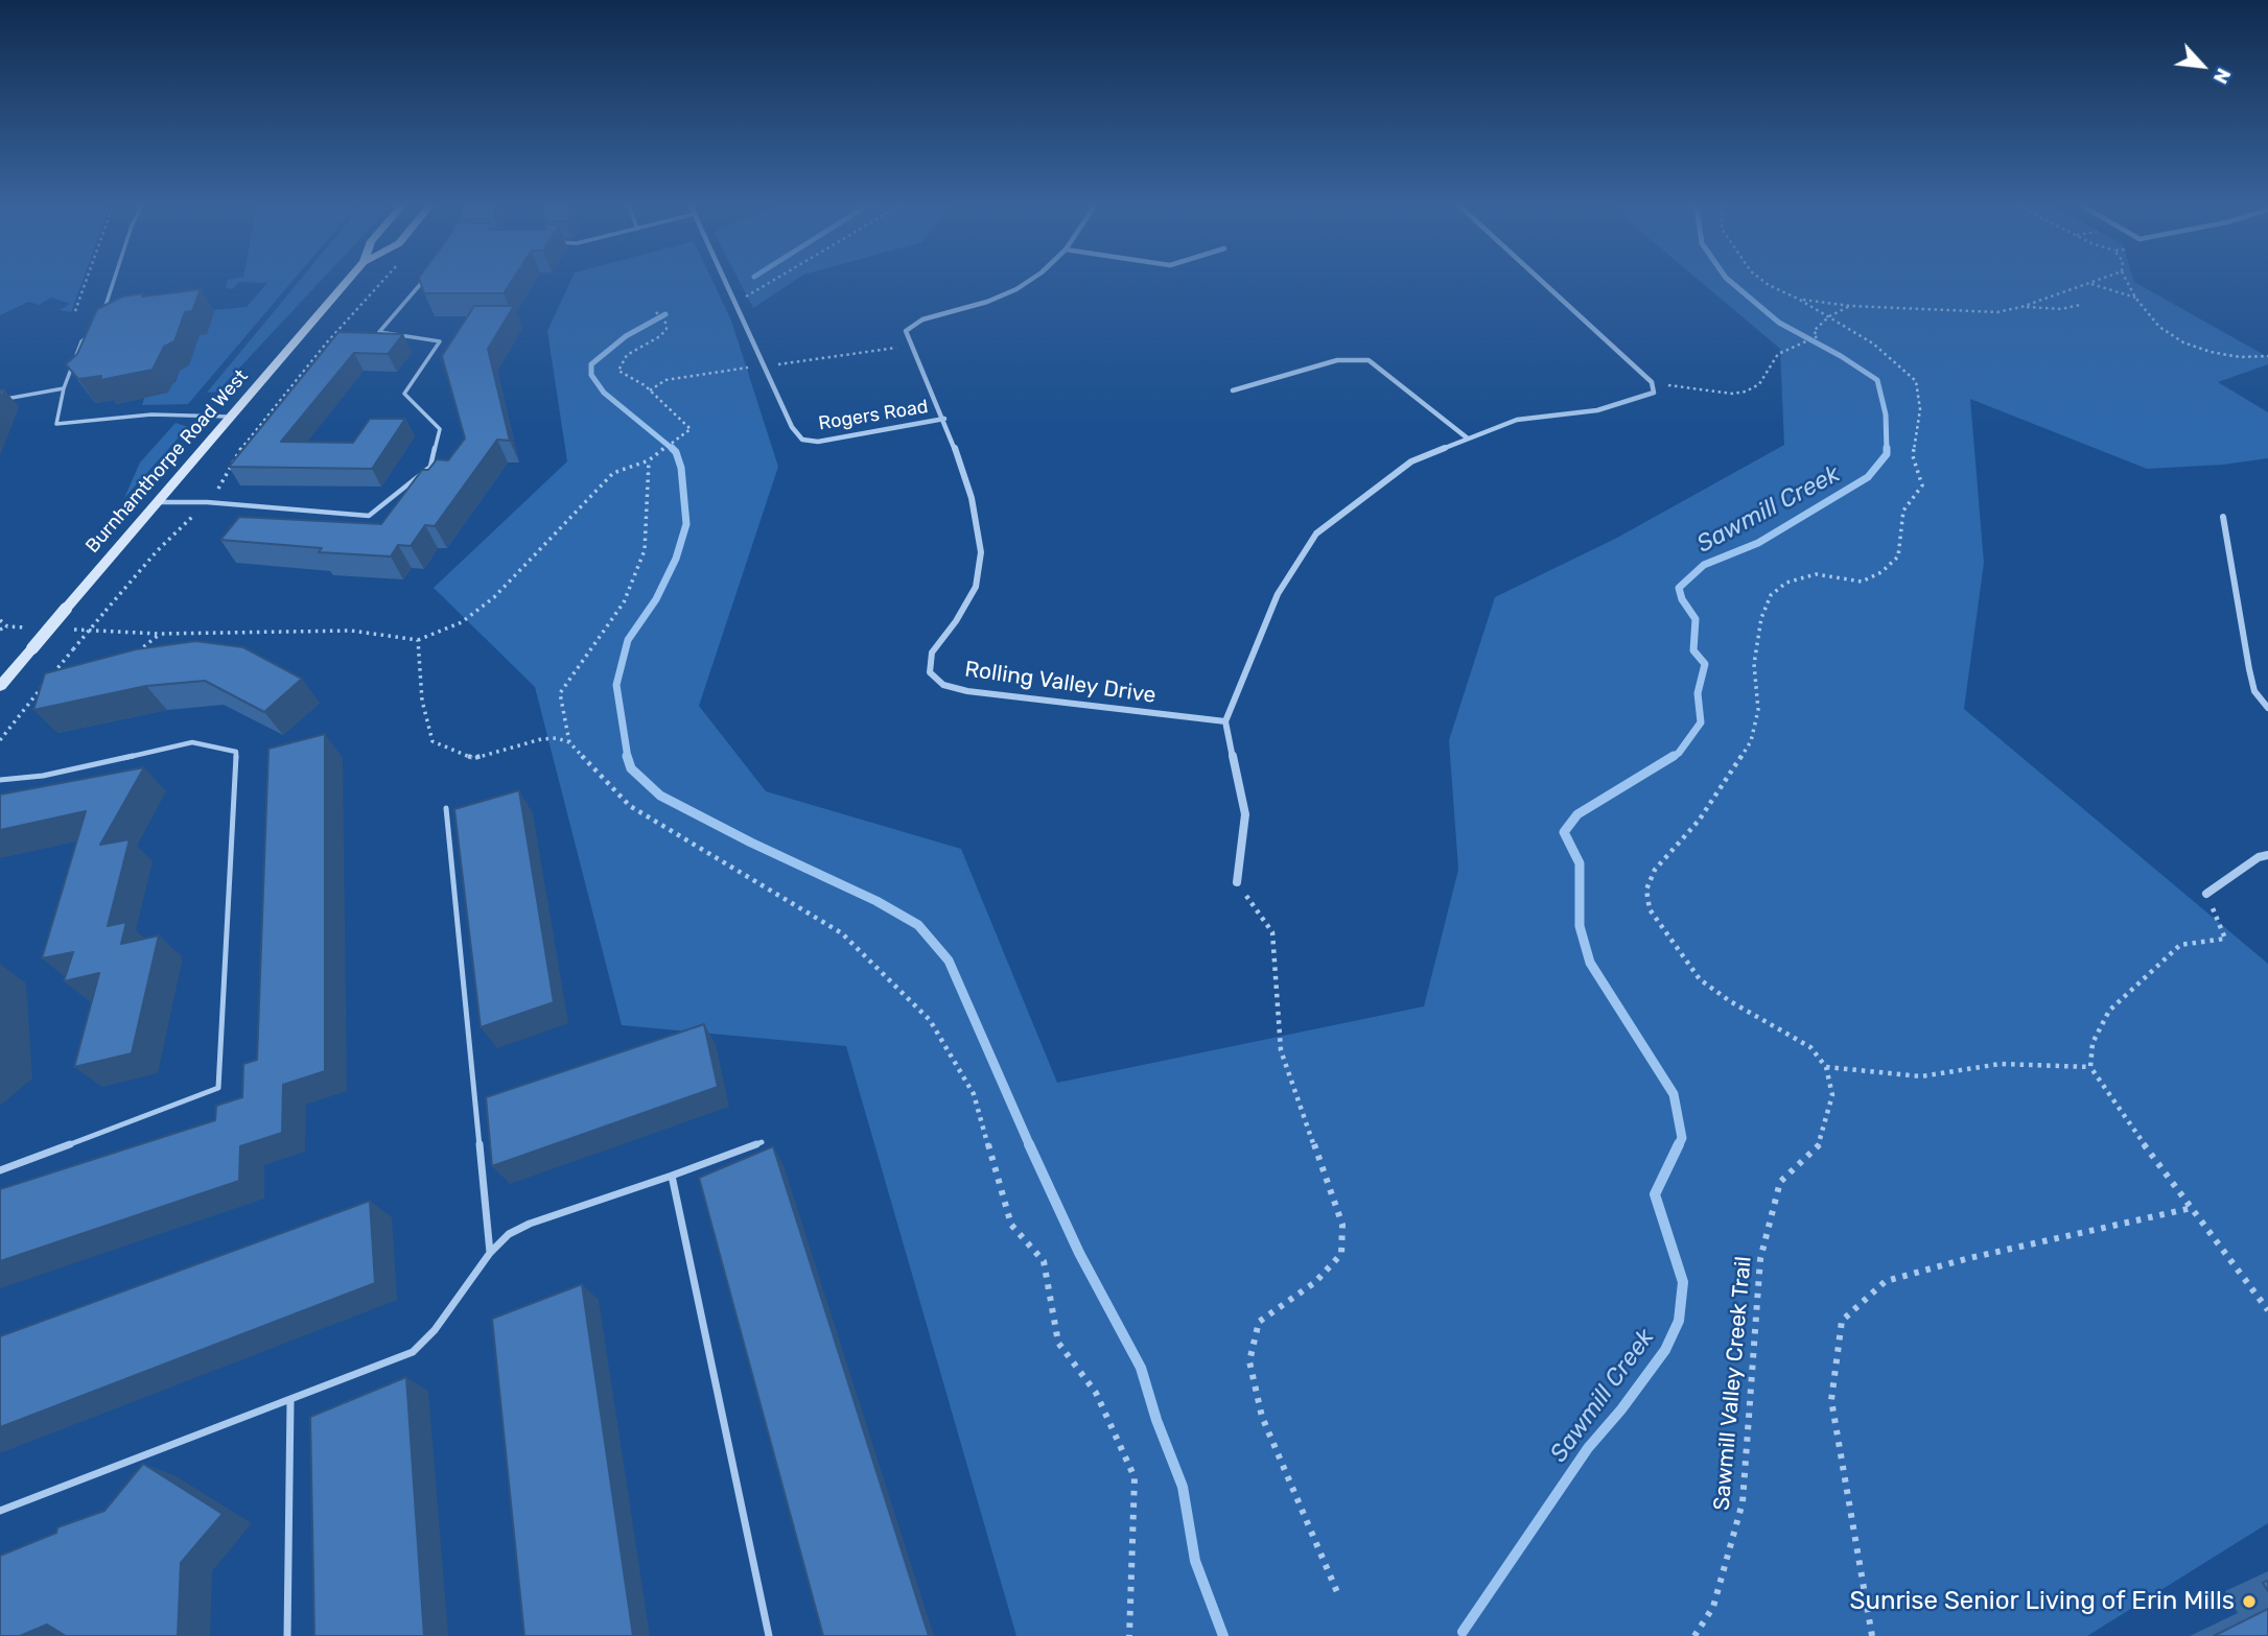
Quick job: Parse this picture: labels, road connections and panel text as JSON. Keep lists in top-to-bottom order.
{
  "streets": {
    "main road": ["Burnhamthorpe Road West"],
    "street": ["Rogers Road", "Rolling Valley Drive"],
    "path": ["Sawmill Valley Creek Trail"]
  },
  "crossings": [
    ["Rogers Road", "Rolling Valley Drive"]
  ],
  "water": ["Sawmill Creek"],
  "places": ["Sunrise Senior Living of Erin Mills"],
  "north": "bottom right"
}
